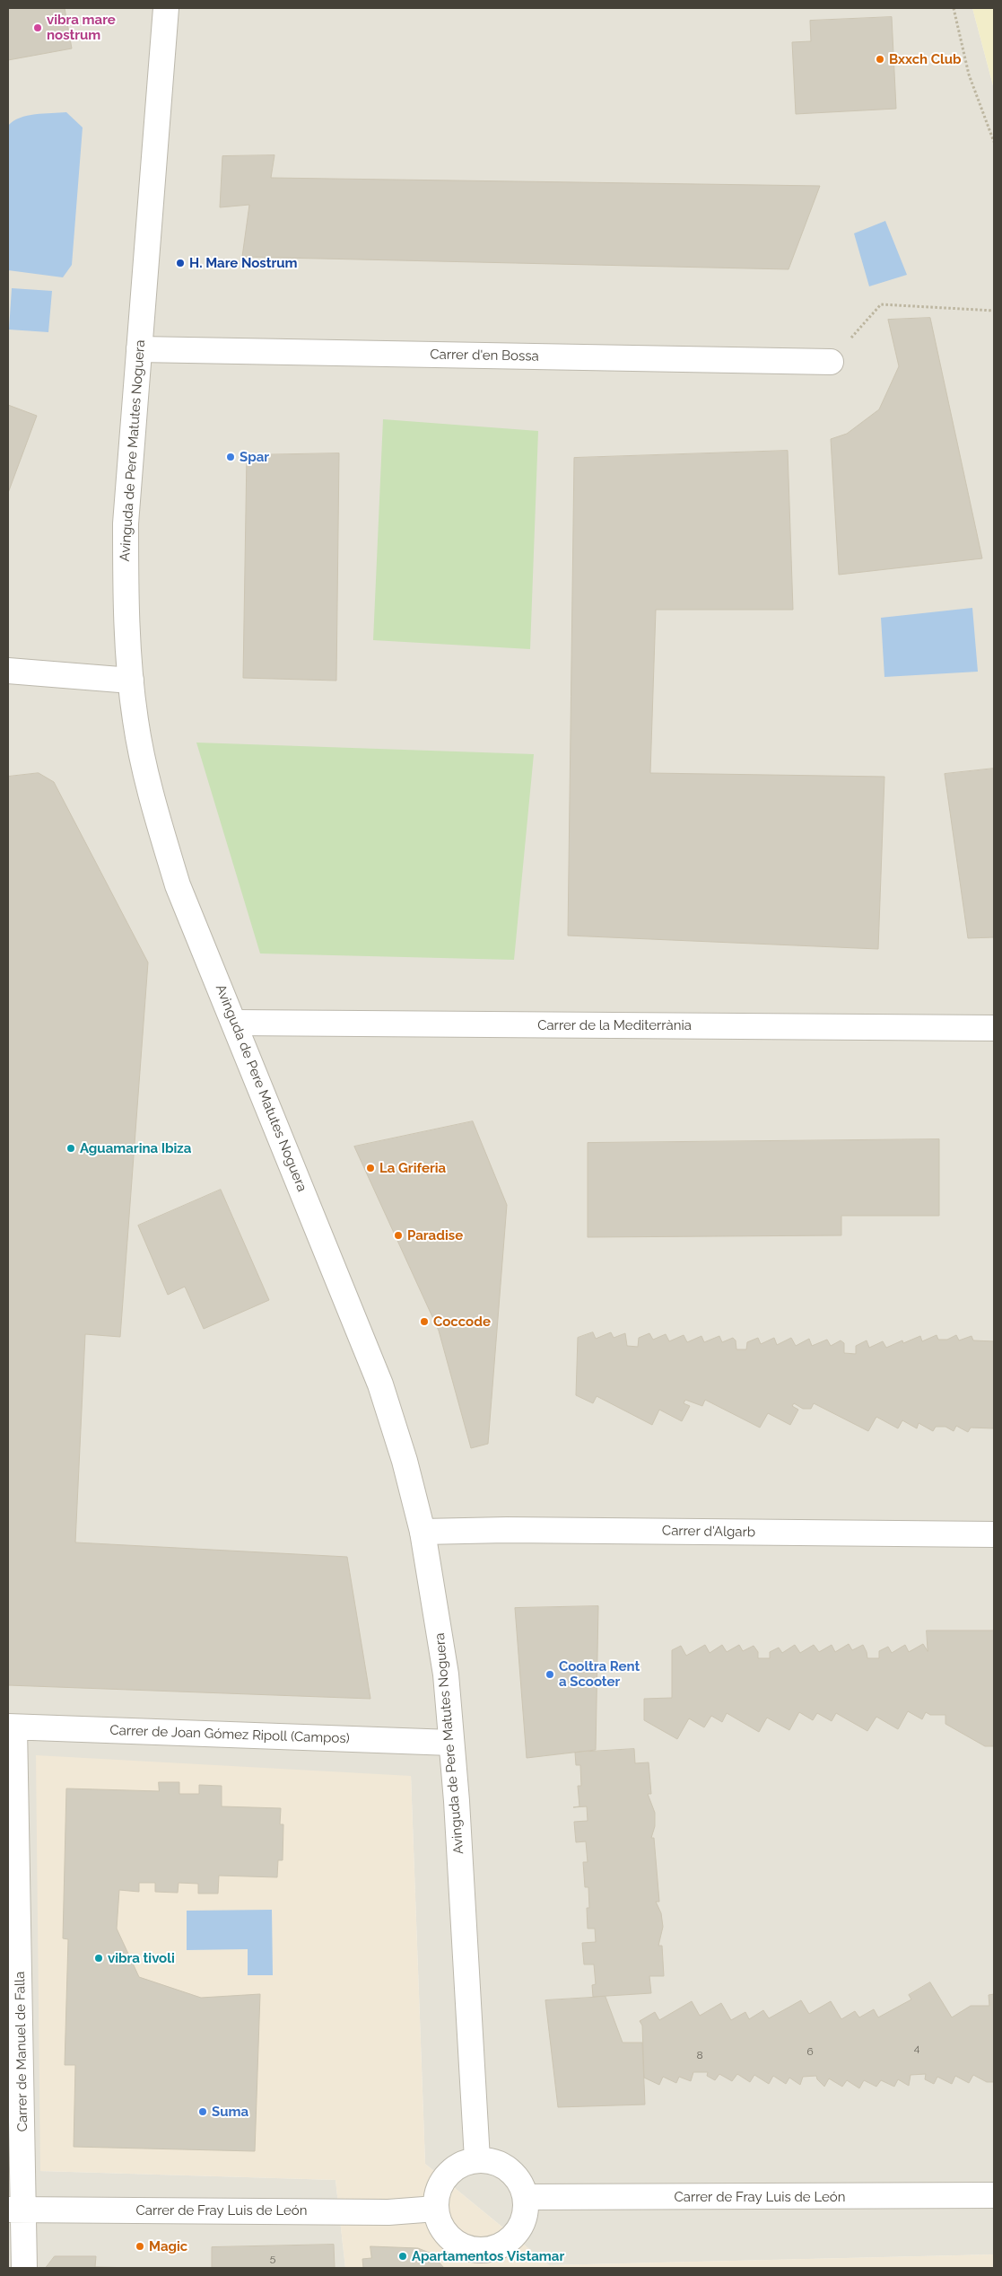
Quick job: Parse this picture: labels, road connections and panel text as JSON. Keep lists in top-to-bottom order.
{
  "streets": {
    "street": [
      "Carrer d'en Bossa",
      "Avinguda de Pere Matutes Noguera",
      "Carrer de la Mediterrània",
      "Carrer d'Algarb",
      "Carrer de Joan Gómez Ripoll (Campos)",
      "Carrer de Manuel de Falla",
      "Carrer de Fray Luis de León"
    ]
  },
  "crossings": [
    ["Carrer d'en Bossa", "Avinguda de Pere Matutes Noguera"],
    ["Avinguda de Pere Matutes Noguera", "Carrer de la Mediterrània"],
    ["Avinguda de Pere Matutes Noguera", "Carrer d'Algarb"],
    ["Avinguda de Pere Matutes Noguera", "Carrer de Joan Gómez Ripoll (Campos)"],
    ["Avinguda de Pere Matutes Noguera", "Carrer de Fray Luis de León"],
    ["Carrer de Joan Gómez Ripoll (Campos)", "Carrer de Manuel de Falla"],
    ["Carrer de Manuel de Falla", "Carrer de Fray Luis de León"]
  ],
  "places": [
    "vibra mare nostrum",
    "Bxxch Club",
    "H. Mare Nostrum",
    "Spar",
    "Aguamarina Ibiza",
    "La Griferia",
    "Paradise",
    "Coccode",
    "Cooltra Rent a Scooter",
    "vibra tivoli",
    "Suma",
    "Magic",
    "Apartamentos Vistamar"
  ],
  "house_numbers": [
    "4",
    "6",
    "8",
    "5"
  ]
}
